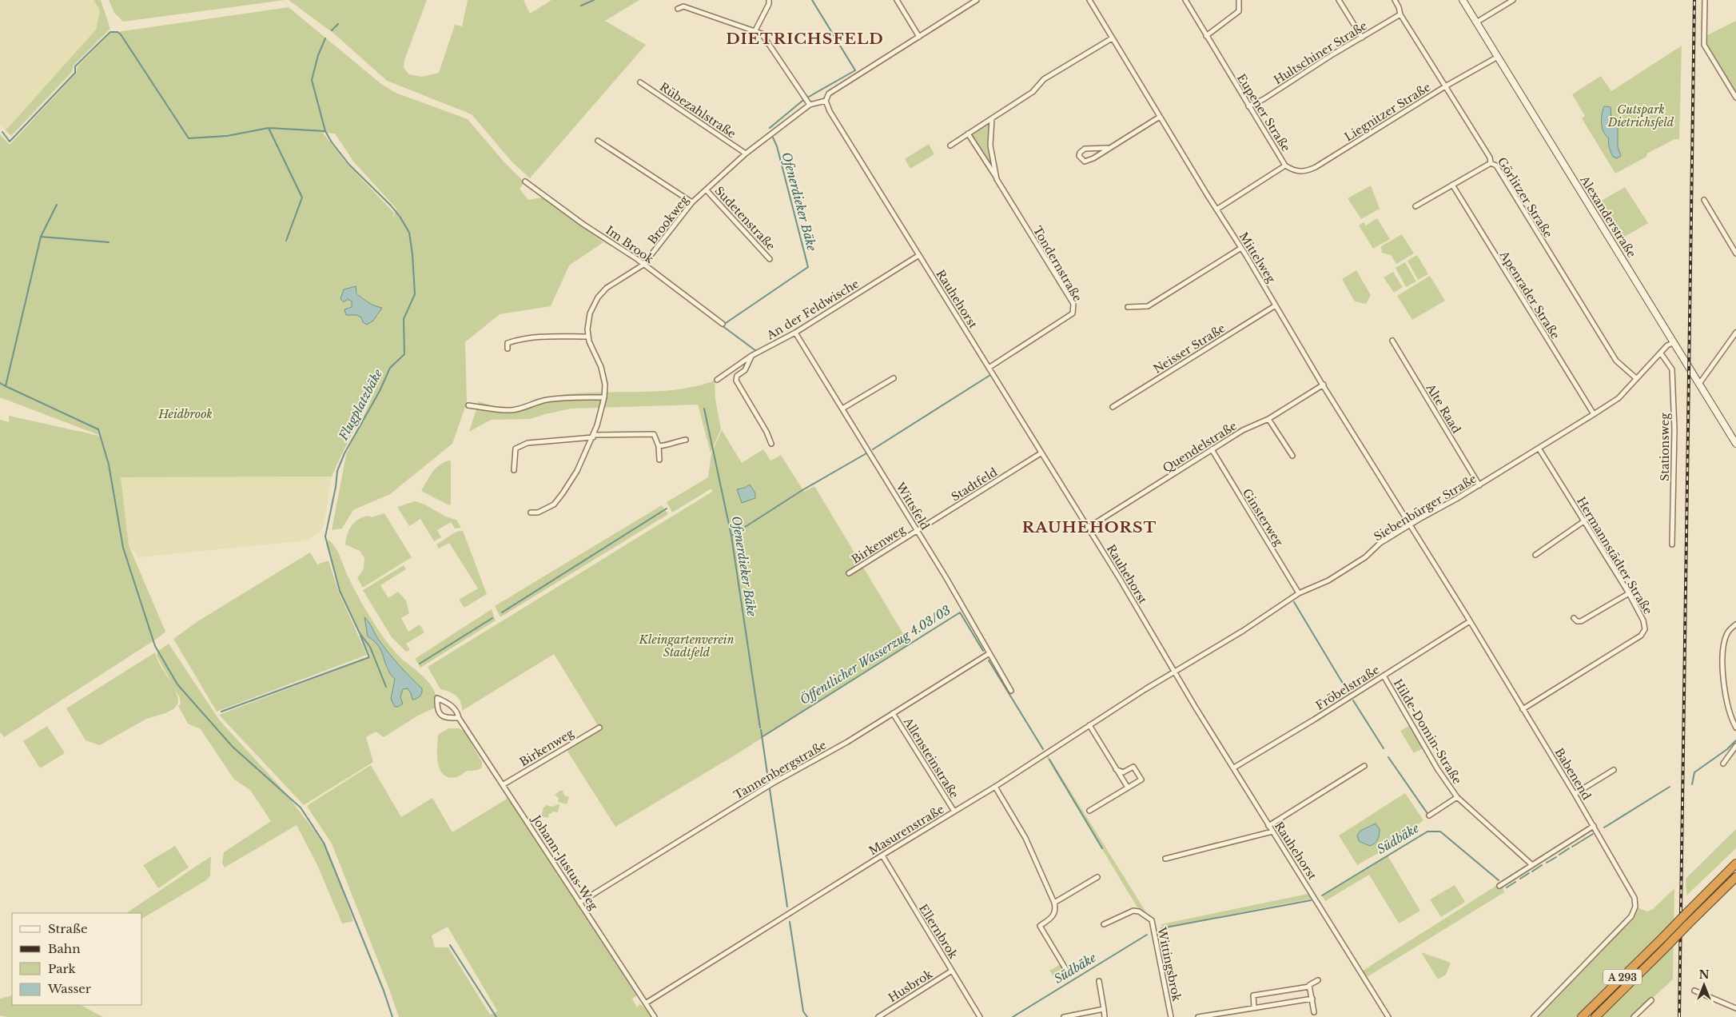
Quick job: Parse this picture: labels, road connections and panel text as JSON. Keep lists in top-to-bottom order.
{
  "streets": {
    "highway": ["A 293"],
    "main road": ["Alexanderstraße"],
    "street": [
      "Hultschiner Straße",
      "Rübezahlstraße",
      "Liegnitzer Straße",
      "Eupener Straße",
      "Görlitzer Straße",
      "Sudetenstraße",
      "Brookweg",
      "Im Brook",
      "Mittelweg",
      "Tondernstraße",
      "Apenrader Straße",
      "Rauhehorst",
      "An der Feldwische",
      "Neisser Straße",
      "Alte Raad",
      "Quendelstraße",
      "Stationsweg",
      "Stadtfeld",
      "Wittsfeld",
      "Siebenbürger Straße",
      "Ginsterweg",
      "Birkenweg",
      "Hermannstädter Straße",
      "Fröbelstraße",
      "Hilde-Domin-Straße",
      "Allensteinstraße",
      "Tannenbergstraße",
      "Babenend",
      "Masurenstraße",
      "Johann-Justus-Weg",
      "Ellernbrok",
      "Wittingsbrok",
      "Husbrok"
    ]
  },
  "crossings": [
    ["Hultschiner Straße", "Eupener Straße"],
    ["Hultschiner Straße", "Görlitzer Straße"],
    ["Rübezahlstraße", "Brookweg"],
    ["Liegnitzer Straße", "Eupener Straße"],
    ["Liegnitzer Straße", "Görlitzer Straße"],
    ["Liegnitzer Straße", "Alexanderstraße"],
    ["Eupener Straße", "Mittelweg"],
    ["Görlitzer Straße", "Siebenbürger Straße"],
    ["Alexanderstraße", "Siebenbürger Straße"],
    ["Sudetenstraße", "Brookweg"],
    ["Brookweg", "Im Brook"],
    ["Brookweg", "Rauhehorst"],
    ["Mittelweg", "Neisser Straße"],
    ["Mittelweg", "Quendelstraße"],
    ["Mittelweg", "Siebenbürger Straße"],
    ["Mittelweg", "Babenend"],
    ["Tondernstraße", "Rauhehorst"],
    ["Apenrader Straße", "Siebenbürger Straße"],
    ["Rauhehorst", "An der Feldwische"],
    ["Rauhehorst", "Quendelstraße"],
    ["Rauhehorst", "Stadtfeld"],
    ["Rauhehorst", "Siebenbürger Straße"],
    ["Rauhehorst", "Fröbelstraße"],
    ["Rauhehorst", "Masurenstraße"],
    ["An der Feldwische", "Wittsfeld"],
    ["Alte Raad", "Siebenbürger Straße"],
    ["Quendelstraße", "Ginsterweg"],
    ["Stationsweg", "Siebenbürger Straße"],
    ["Stadtfeld", "Wittsfeld"],
    ["Stadtfeld", "Birkenweg"],
    ["Wittsfeld", "Birkenweg"],
    ["Wittsfeld", "Tannenbergstraße"],
    ["Siebenbürger Straße", "Ginsterweg"],
    ["Siebenbürger Straße", "Hermannstädter Straße"],
    ["Siebenbürger Straße", "Babenend"],
    ["Siebenbürger Straße", "Masurenstraße"],
    ["Birkenweg", "Johann-Justus-Weg"],
    ["Hermannstädter Straße", "Babenend"],
    ["Fröbelstraße", "Hilde-Domin-Straße"],
    ["Fröbelstraße", "Babenend"],
    ["Allensteinstraße", "Tannenbergstraße"],
    ["Allensteinstraße", "Masurenstraße"],
    ["Tannenbergstraße", "Johann-Justus-Weg"],
    ["Masurenstraße", "Johann-Justus-Weg"],
    ["Masurenstraße", "Ellernbrok"],
    ["Ellernbrok", "Husbrok"]
  ],
  "districts": ["DIETRICHSFELD", "RAUHEHORST"],
  "water": [
    "Ofenerdieker Bäke",
    "Flugplatzbäke",
    "Öffentlicher Wasserzug 4.03/03",
    "Südbäke"
  ],
  "parks": ["Gutspark Dietrichsfeld", "Heidbrook", "Kleingartenverein Stadtfeld"],
  "legend": [
    "Straße",
    "Bahn",
    "Park",
    "Wasser"
  ],
  "north": "top"
}
